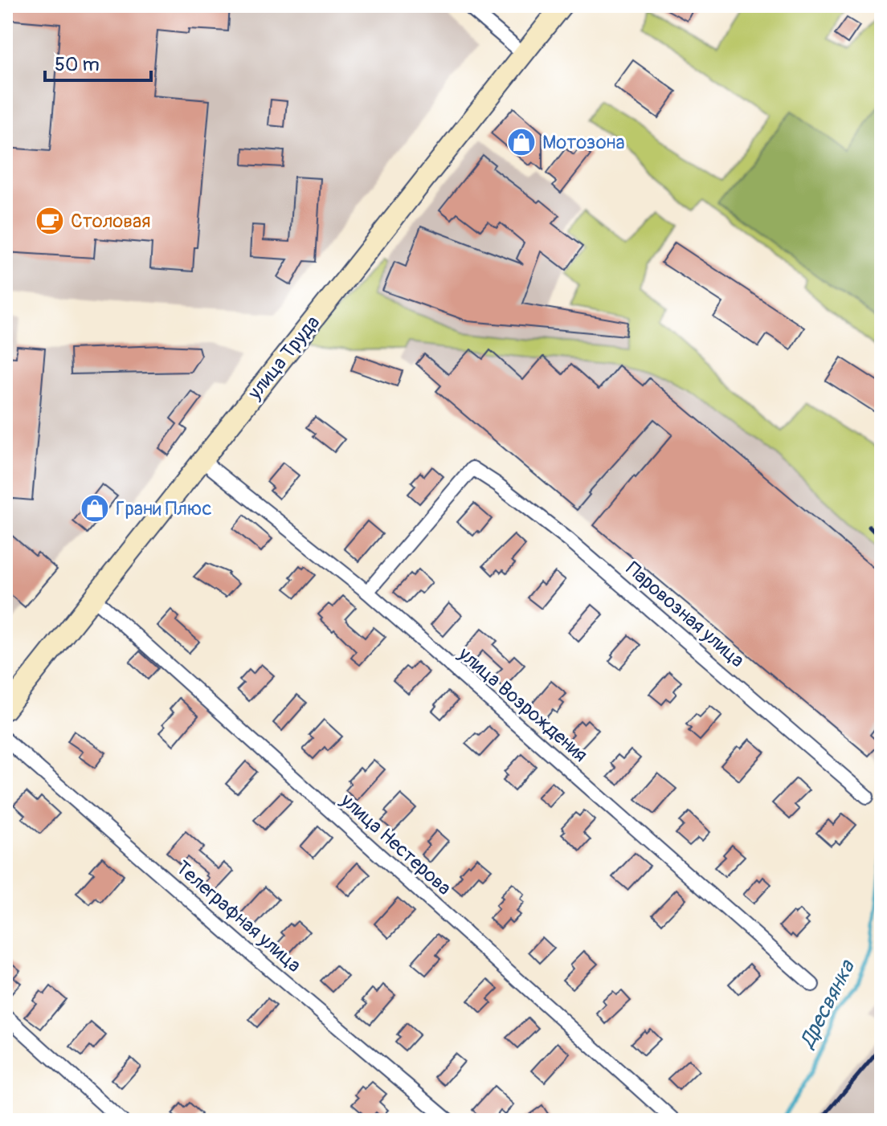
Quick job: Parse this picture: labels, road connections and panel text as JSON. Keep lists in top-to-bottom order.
{
  "streets": {
    "street": [
      "улица Труда",
      "Паровозная улица",
      "улица Возрождения",
      "улица Нестерова",
      "Телеграфная улица"
    ]
  },
  "crossings": [
    ["улица Труда", "улица Возрождения"],
    ["улица Труда", "улица Нестерова"],
    ["Паровозная улица", "улица Возрождения"]
  ],
  "water": ["Дресвянка"],
  "places": {
    "shop": ["Мотозона", "Грани Плюс"],
    "cafe": ["Столовая"]
  },
  "scale_bar": "50 m"
}
